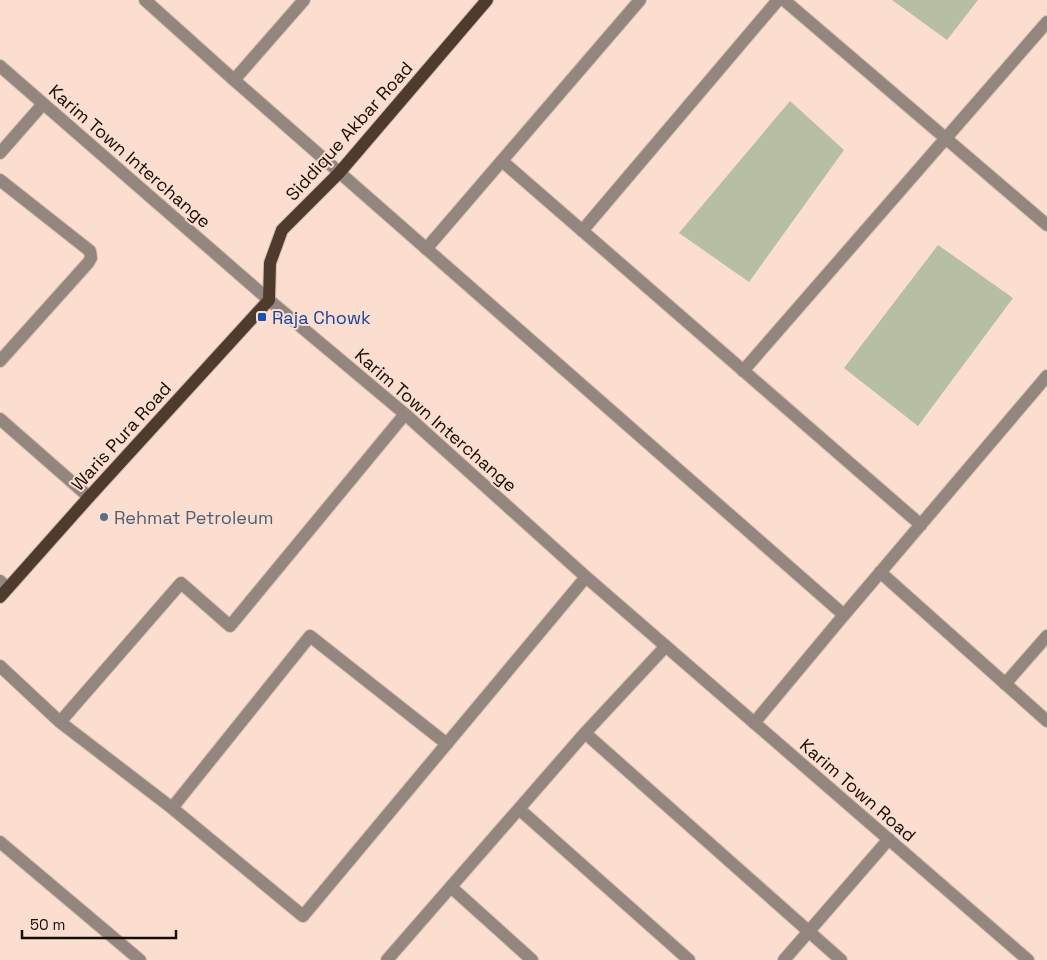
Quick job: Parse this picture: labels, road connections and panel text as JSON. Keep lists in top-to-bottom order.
{
  "streets": {
    "main road": ["Siddique Akbar Road", "Waris Pura Road"],
    "street": ["Karim Town Interchange", "Karim Town Road"]
  },
  "crossings": [
    ["Siddique Akbar Road", "Karim Town Interchange"],
    ["Siddique Akbar Road", "Waris Pura Road"],
    ["Karim Town Interchange", "Waris Pura Road"],
    ["Karim Town Interchange", "Karim Town Road"]
  ],
  "places": {
    "transit": ["Raja Chowk"],
    "other": ["Rehmat Petroleum"]
  },
  "scale_bar": "50 m"
}
